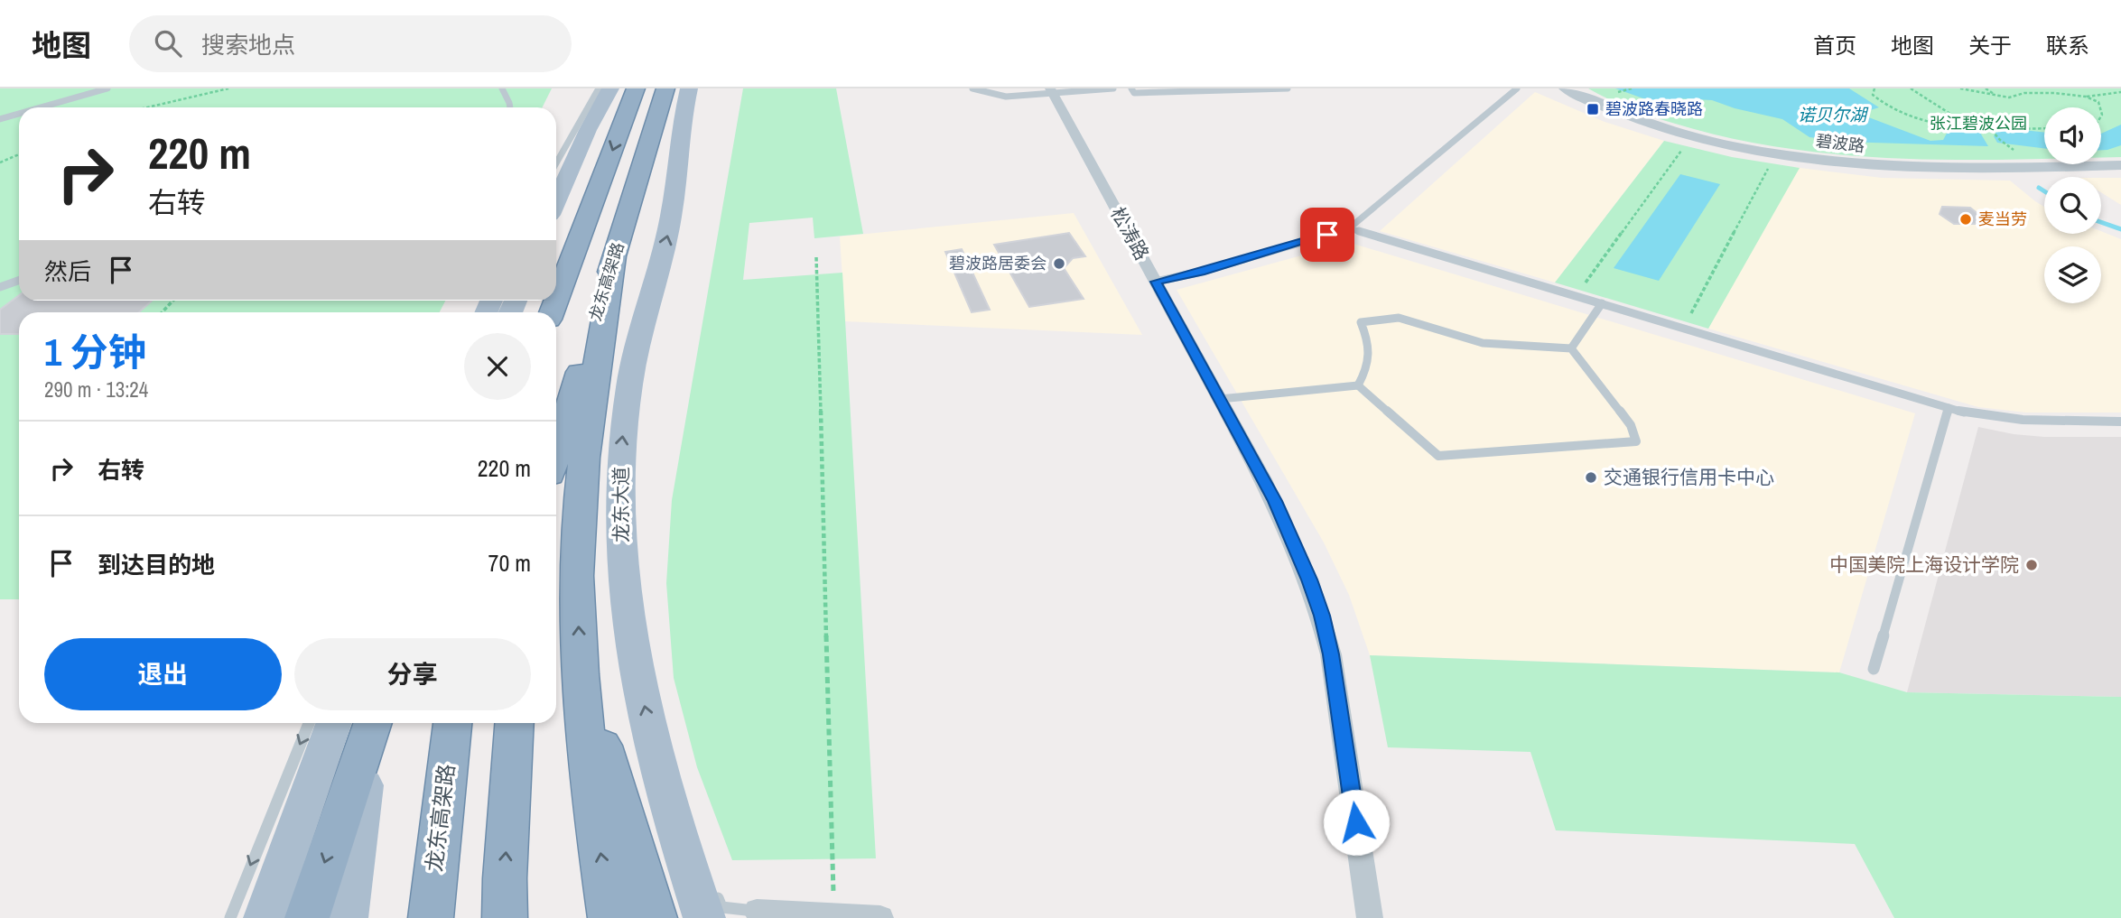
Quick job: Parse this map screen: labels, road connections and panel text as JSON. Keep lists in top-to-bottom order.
{
  "streets": {
    "highway": ["龙东高架路"],
    "main road": ["龙东大道"],
    "street": ["碧波路", "松涛路"]
  },
  "one_way": ["龙东大道"],
  "water": ["诺贝尔湖"],
  "parks": ["张江碧波公园"],
  "places": {
    "transit": ["碧波路春晓路"],
    "other": [
      "麦当劳",
      "碧波路居委会",
      "交通银行信用卡中心",
      "中国美院上海设计学院"
    ]
  },
  "page": {
    "header": "地图",
    "search": "搜索地点",
    "nav": [
      "首页",
      "地图",
      "关于",
      "联系"
    ],
    "turn": ["220 m", "右转"],
    "then": "然后",
    "heading": ["1 分钟", "290 m · 13:24"],
    "list": [
      {
        "name": "右转",
        "value": "220 m"
      },
      {
        "name": "到达目的地",
        "value": "70 m"
      }
    ],
    "buttons": ["退出", "分享"]
  }
}
